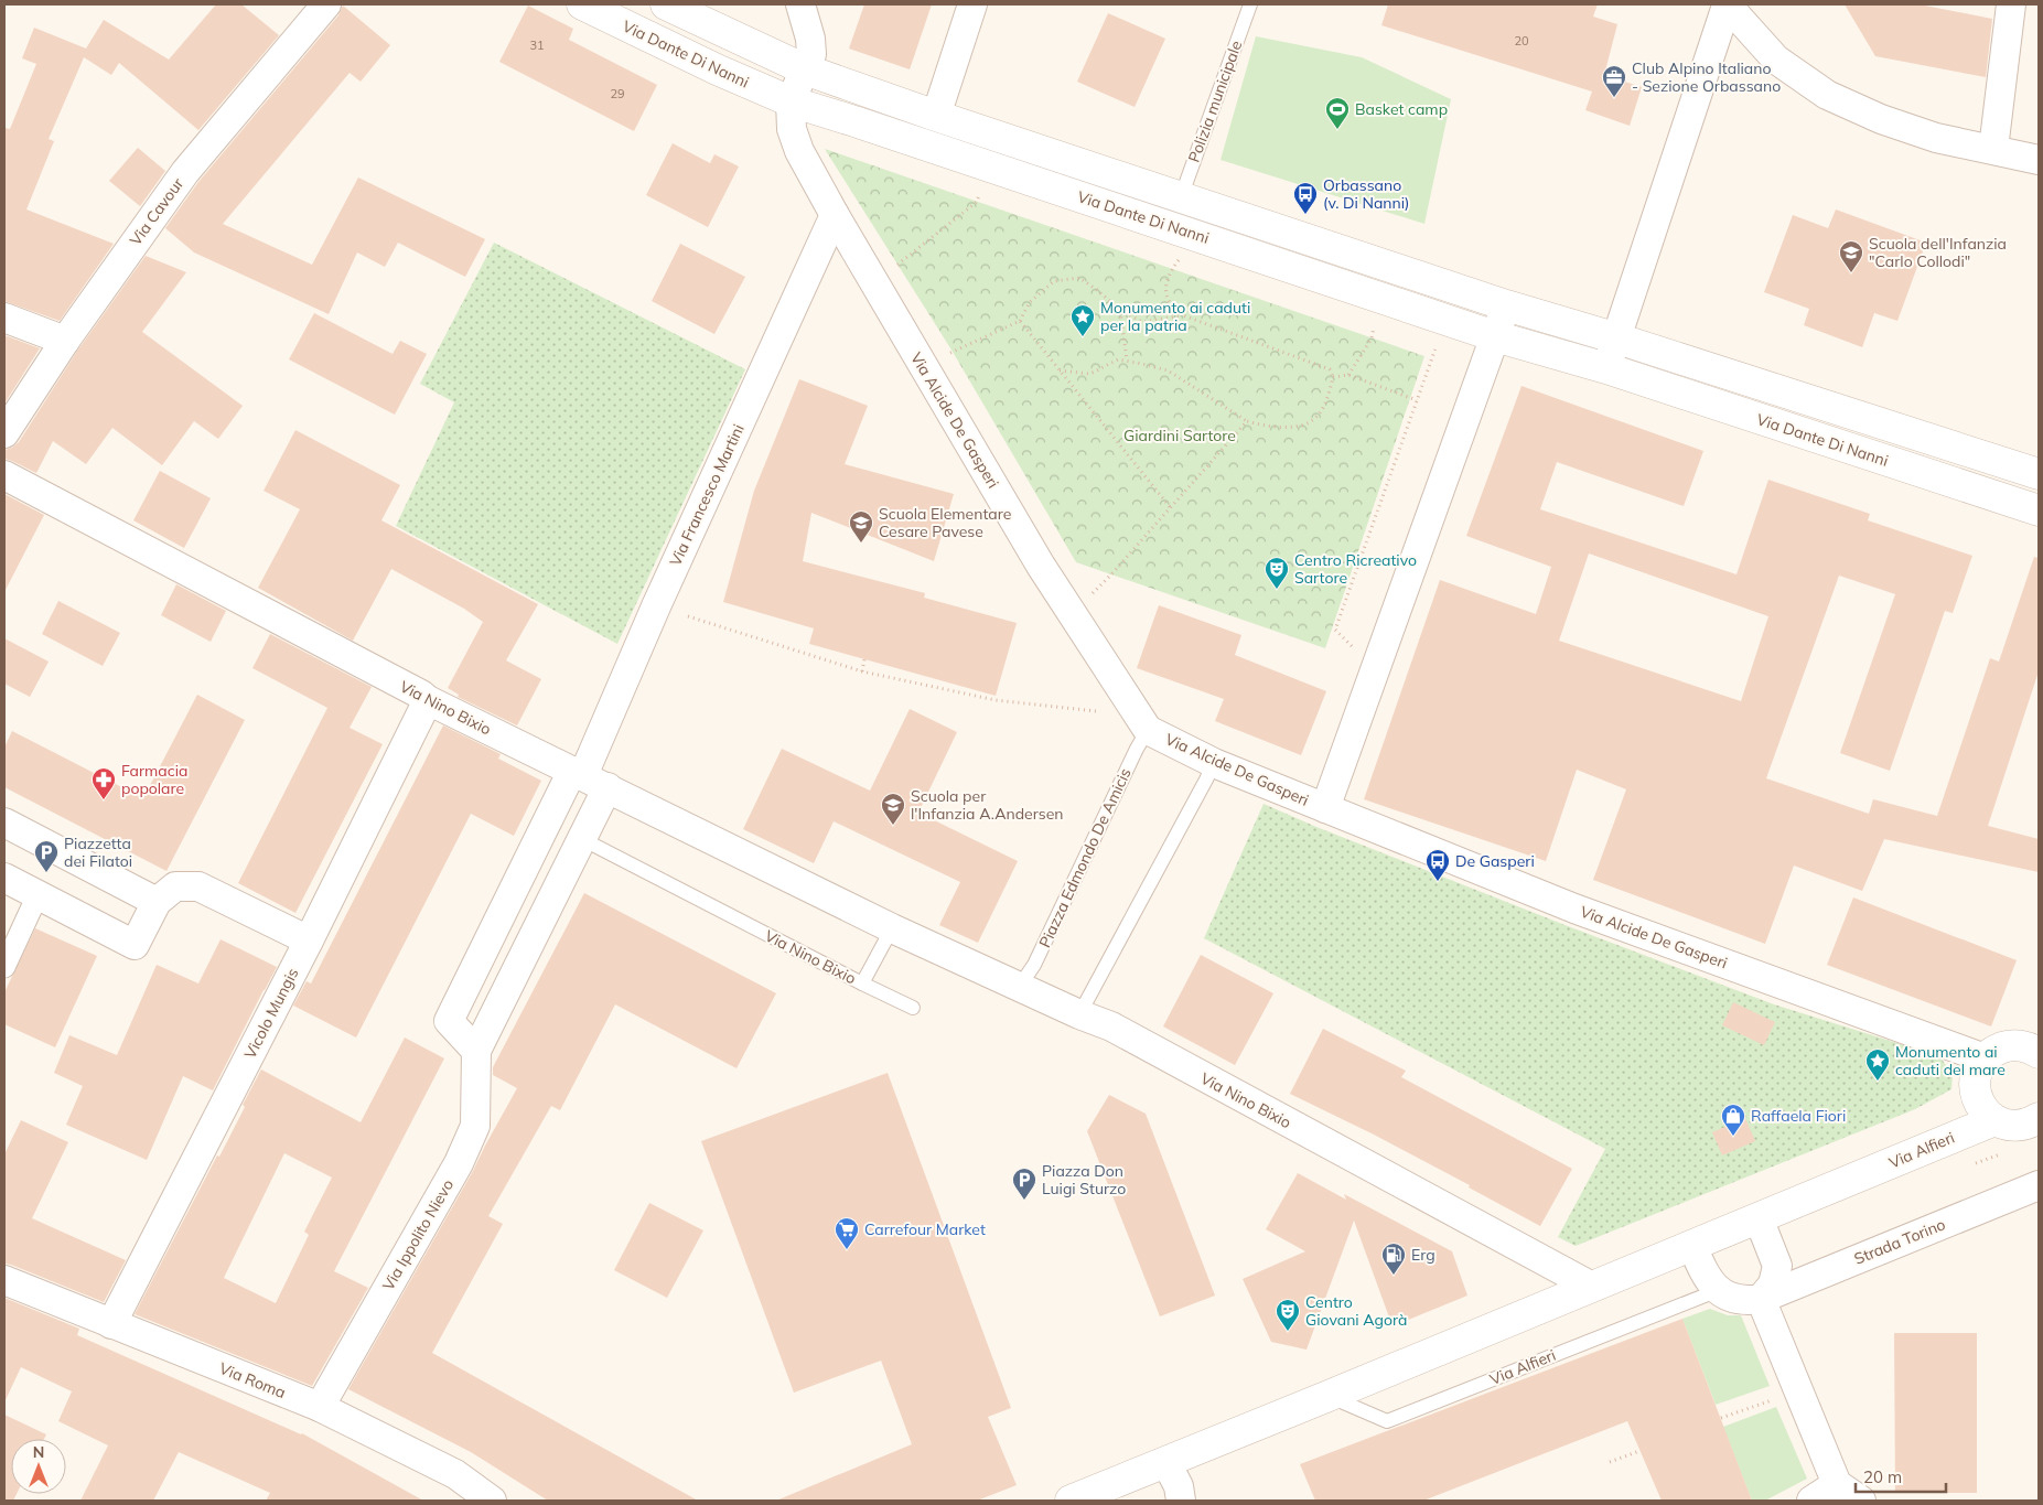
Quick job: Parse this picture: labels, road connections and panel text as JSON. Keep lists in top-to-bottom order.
{
  "streets": {
    "street": [
      "Via Dante Di Nanni",
      "Via Cavour",
      "Via Alcide De Gasperi",
      "Via Francesco Martini",
      "Via Nino Bixio",
      "Vicolo Mungis",
      "Via Alfieri",
      "Via Ippolito Nievo",
      "Strada Torino",
      "Via Roma"
    ],
    "lane": ["Polizia municipale", "Piazza Edmondo De Amicis"]
  },
  "crossings": [
    ["Via Dante Di Nanni", "Polizia municipale"],
    ["Via Dante Di Nanni", "Via Alcide De Gasperi"],
    ["Via Alcide De Gasperi", "Via Francesco Martini"],
    ["Via Alcide De Gasperi", "Piazza Edmondo De Amicis"],
    ["Via Francesco Martini", "Via Nino Bixio"],
    ["Via Francesco Martini", "Via Ippolito Nievo"],
    ["Via Nino Bixio", "Piazza Edmondo De Amicis"],
    ["Via Nino Bixio", "Vicolo Mungis"],
    ["Via Nino Bixio", "Via Alfieri"],
    ["Via Nino Bixio", "Via Ippolito Nievo"],
    ["Vicolo Mungis", "Via Roma"],
    ["Via Ippolito Nievo", "Via Roma"]
  ],
  "parks": ["Giardini Sartore"],
  "places": {
    "office": ["Club Alpino Italiano - Sezione Orbassano"],
    "sports": ["Basket camp"],
    "bus stop": ["Orbassano (v. Di Nanni)", "De Gasperi"],
    "school or university": ["Scuola dell'Infanzia \"Carlo Collodi\"", "Scuola Elementare Cesare Pavese", "Scuola per l'Infanzia A.Andersen"],
    "place": ["Monumento ai caduti per la patria", "Monumento ai caduti del mare"],
    "theatre": ["Centro Ricreativo Sartore", "Centro Giovani Agorà"],
    "pharmacy": ["Farmacia popolare"],
    "parking": ["Piazzetta dei Filatoi", "Piazza Don Luigi Sturzo"],
    "shop": ["Raffaela Fiori"],
    "supermarket": ["Carrefour Market"],
    "fuel station": ["Erg"]
  },
  "house_numbers": ["20", "31", "29"],
  "scale_bar": "20 m",
  "north": "top"
}
